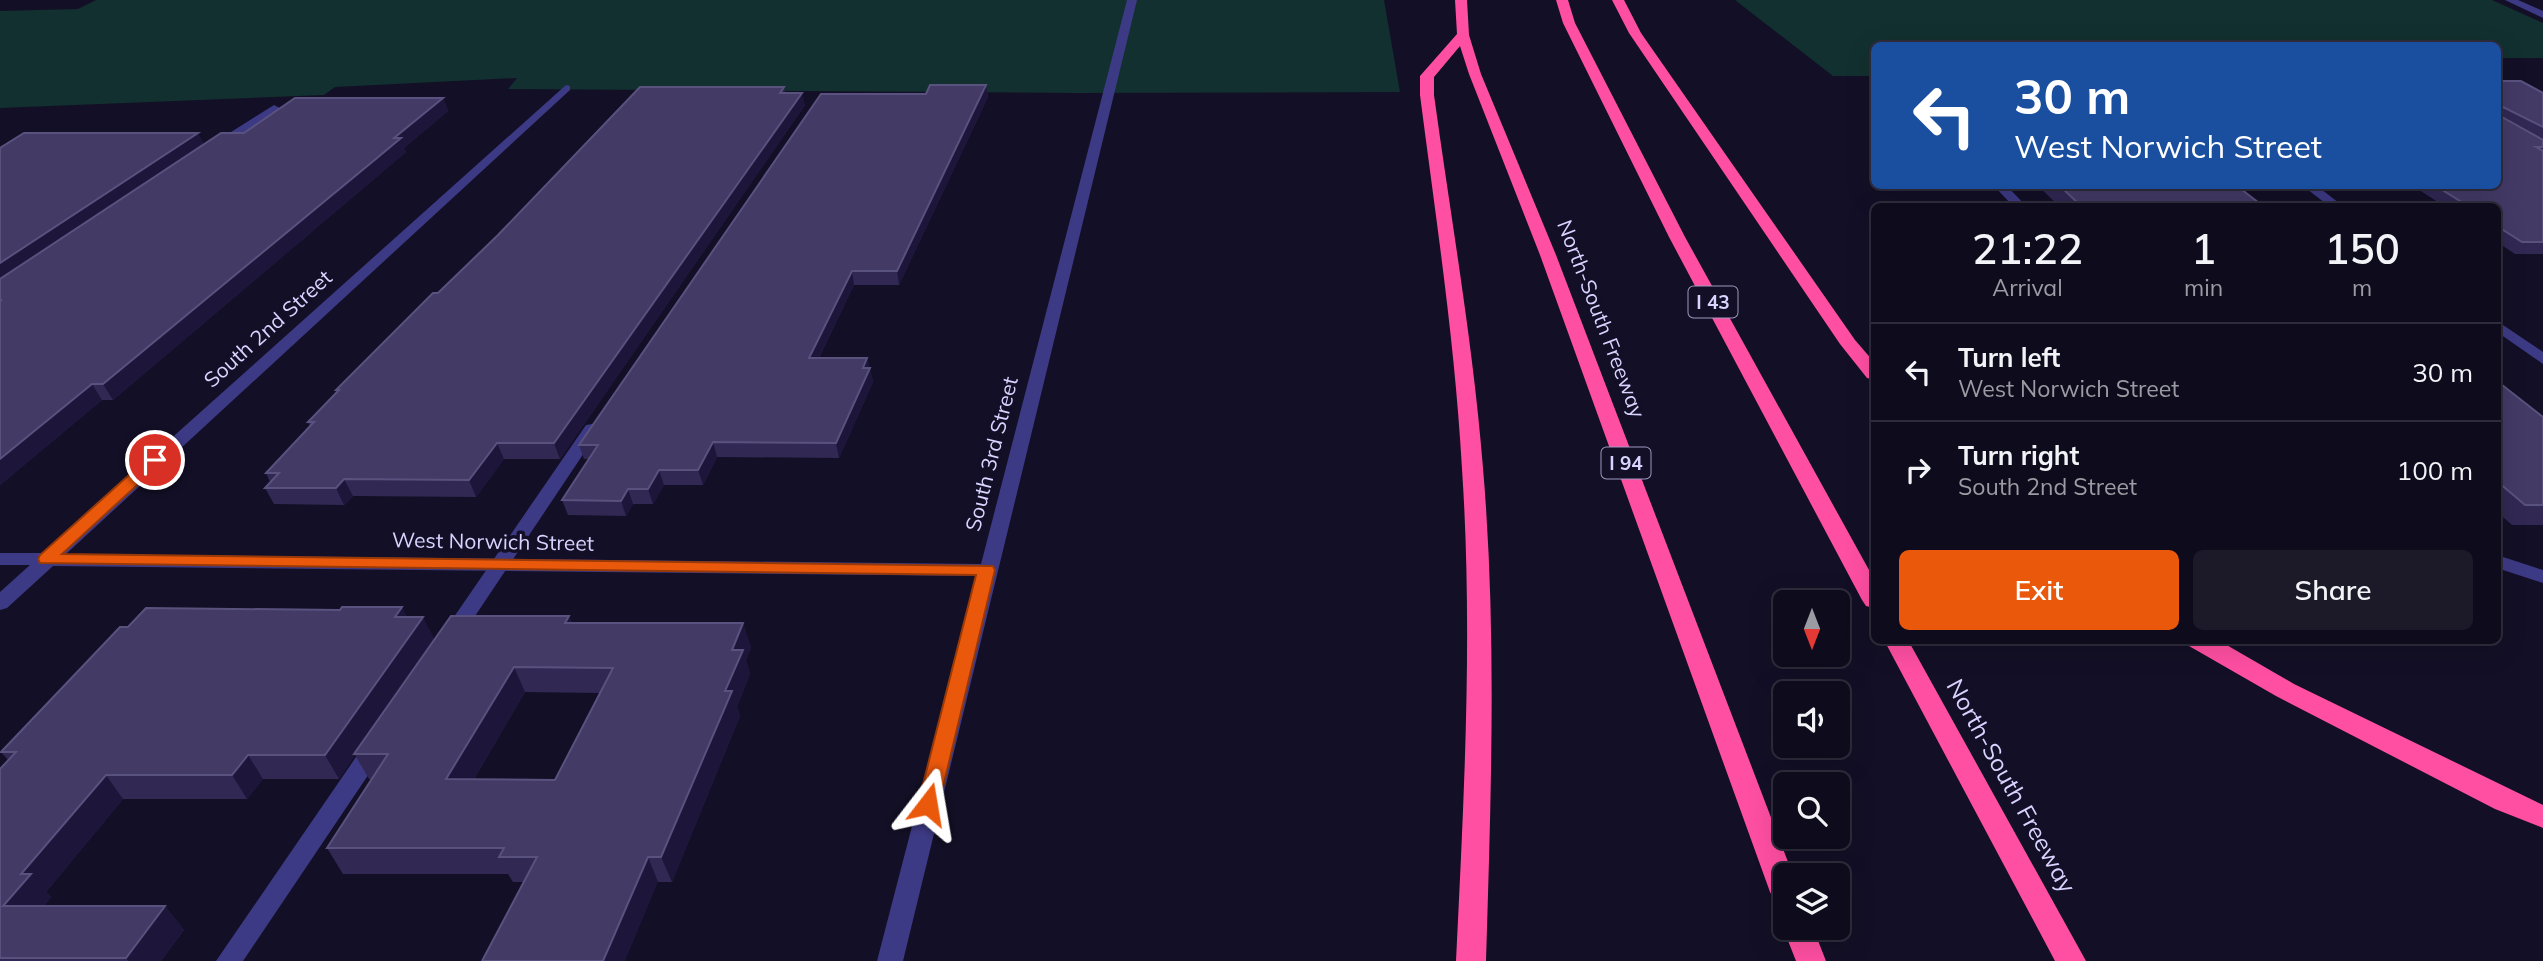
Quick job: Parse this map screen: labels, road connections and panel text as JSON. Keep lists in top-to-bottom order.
{
  "streets": {
    "highway": ["I 43", "North-South Freeway", "I 94"],
    "street": ["South 2nd Street", "South 3rd Street", "West Norwich Street"]
  },
  "crossings": [
    ["South 2nd Street", "West Norwich Street"],
    ["South 3rd Street", "West Norwich Street"]
  ],
  "north": "bottom",
  "page": {
    "turn": ["30 m", "West Norwich Street"],
    "eta": [
      "21:22",
      "Arrival",
      "1",
      "min",
      "150",
      "m"
    ],
    "list": [
      {
        "name": "Turn left",
        "note": "West Norwich Street",
        "value": "30 m"
      },
      {
        "name": "Turn right",
        "note": "South 2nd Street",
        "value": "100 m"
      }
    ],
    "buttons": ["Exit", "Share"]
  }
}
